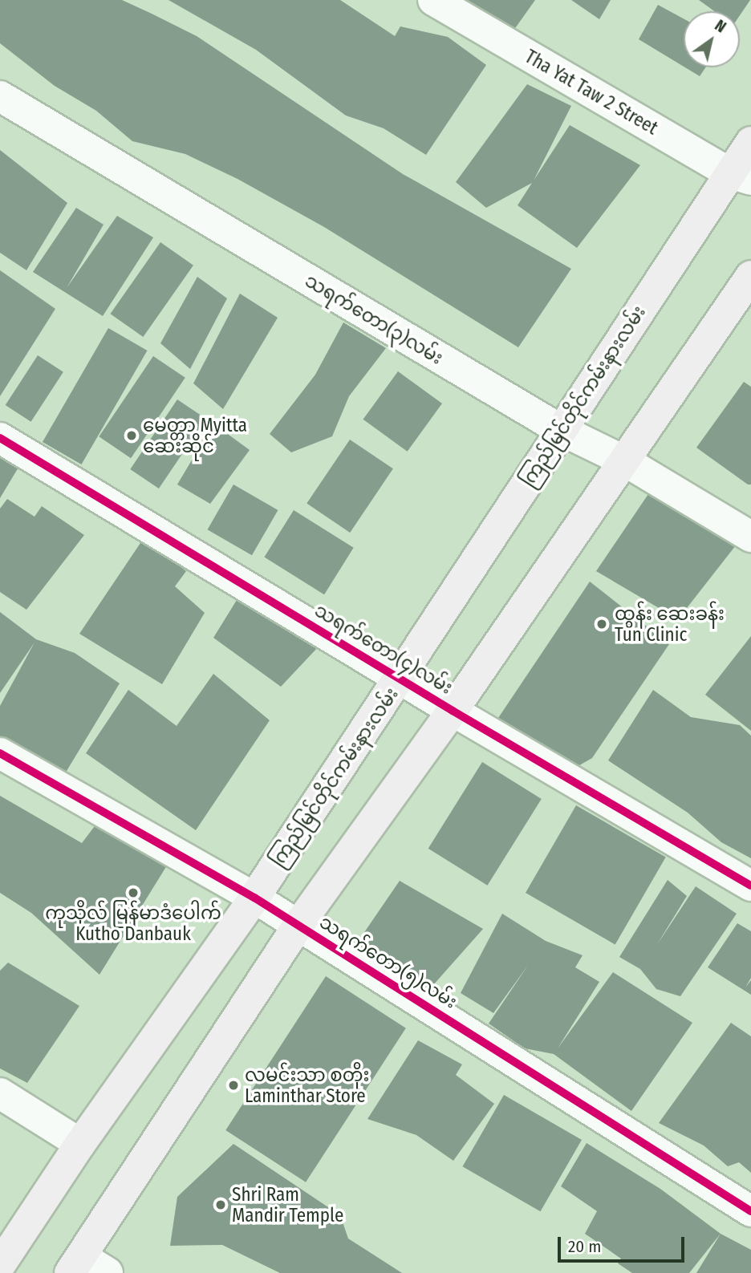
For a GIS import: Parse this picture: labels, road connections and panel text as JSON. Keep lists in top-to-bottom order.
{
  "streets": {
    "main road": ["ကြည်မြင်တိုင်ကမ်းနားလမ်း"],
    "street": [
      "Tha Yat Taw 2 Street",
      "သရက်တော(၃)လမ်း",
      "သရက်တော(၄)လမ်း",
      "သရက်တော(၅)လမ်း"
    ]
  },
  "crossings": [
    ["Tha Yat Taw 2 Street", "ကြည်မြင်တိုင်ကမ်းနားလမ်း"],
    ["သရက်တော(၃)လမ်း", "ကြည်မြင်တိုင်ကမ်းနားလမ်း"],
    ["ကြည်မြင်တိုင်ကမ်းနားလမ်း", "သရက်တော(၄)လမ်း"],
    ["ကြည်မြင်တိုင်ကမ်းနားလမ်း", "သရက်တော(၅)လမ်း"]
  ],
  "places": [
    "မေတ္တာ Myitta ဆေးဆိုင်",
    "ထွန်း ဆေးခန်း Tun Clinic",
    "ကုသိုလ် မြန်မာဒံပေါက် Kutho Danbauk",
    "လမင်းသာ စတိုး Laminthar Store",
    "Shri Ram Mandir Temple"
  ],
  "scale_bar": "20 m",
  "north": "top right"
}
